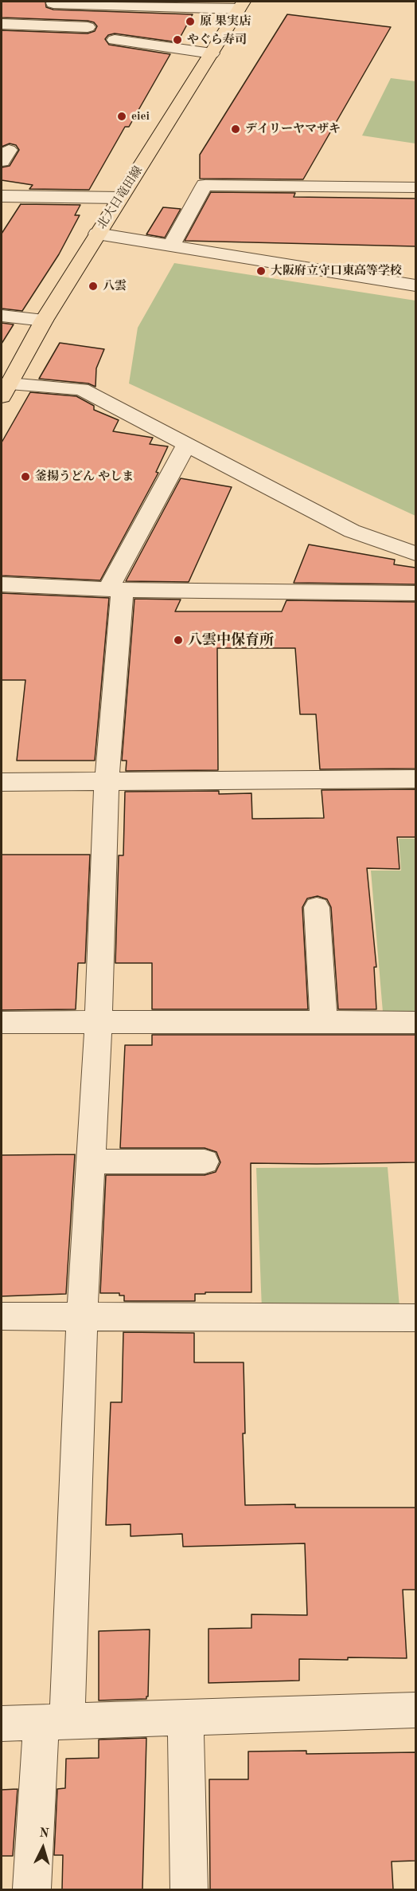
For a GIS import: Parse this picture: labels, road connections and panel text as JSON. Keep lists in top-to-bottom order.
{
  "streets": {
    "main road": ["北大日竜田線"]
  },
  "places": [
    "原 果実店",
    "やぐら寿司",
    "eiei",
    "デイリーヤマザキ",
    "大阪府立守口東高等学校",
    "八雲",
    "釜揚うどん やしま",
    "八雲中保育所"
  ],
  "north": "top"
}
